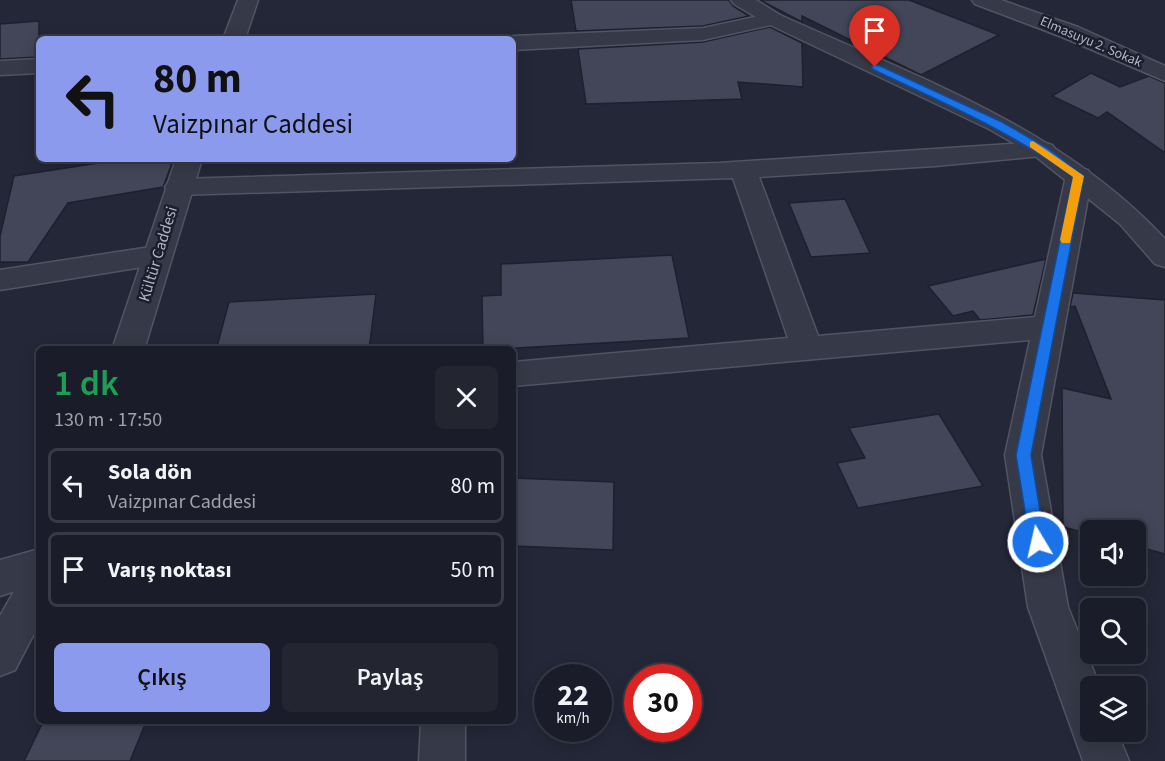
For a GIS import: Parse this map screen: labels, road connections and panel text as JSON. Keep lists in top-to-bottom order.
{
  "streets": {
    "street": ["Elmasuyu 2. Sokak", "Kültür Caddesi"]
  },
  "page": {
    "turn": ["80 m", "Vaizpınar Caddesi"],
    "heading": ["1 dk", "130 m · 17:50"],
    "list": [
      {
        "name": "Sola dön",
        "note": "Vaizpınar Caddesi",
        "value": "80 m"
      },
      {
        "name": "Varış noktası",
        "value": "50 m"
      }
    ],
    "buttons": ["Çıkış", "Paylaş"],
    "speed": "22 km/h",
    "limit": "30"
  }
}
